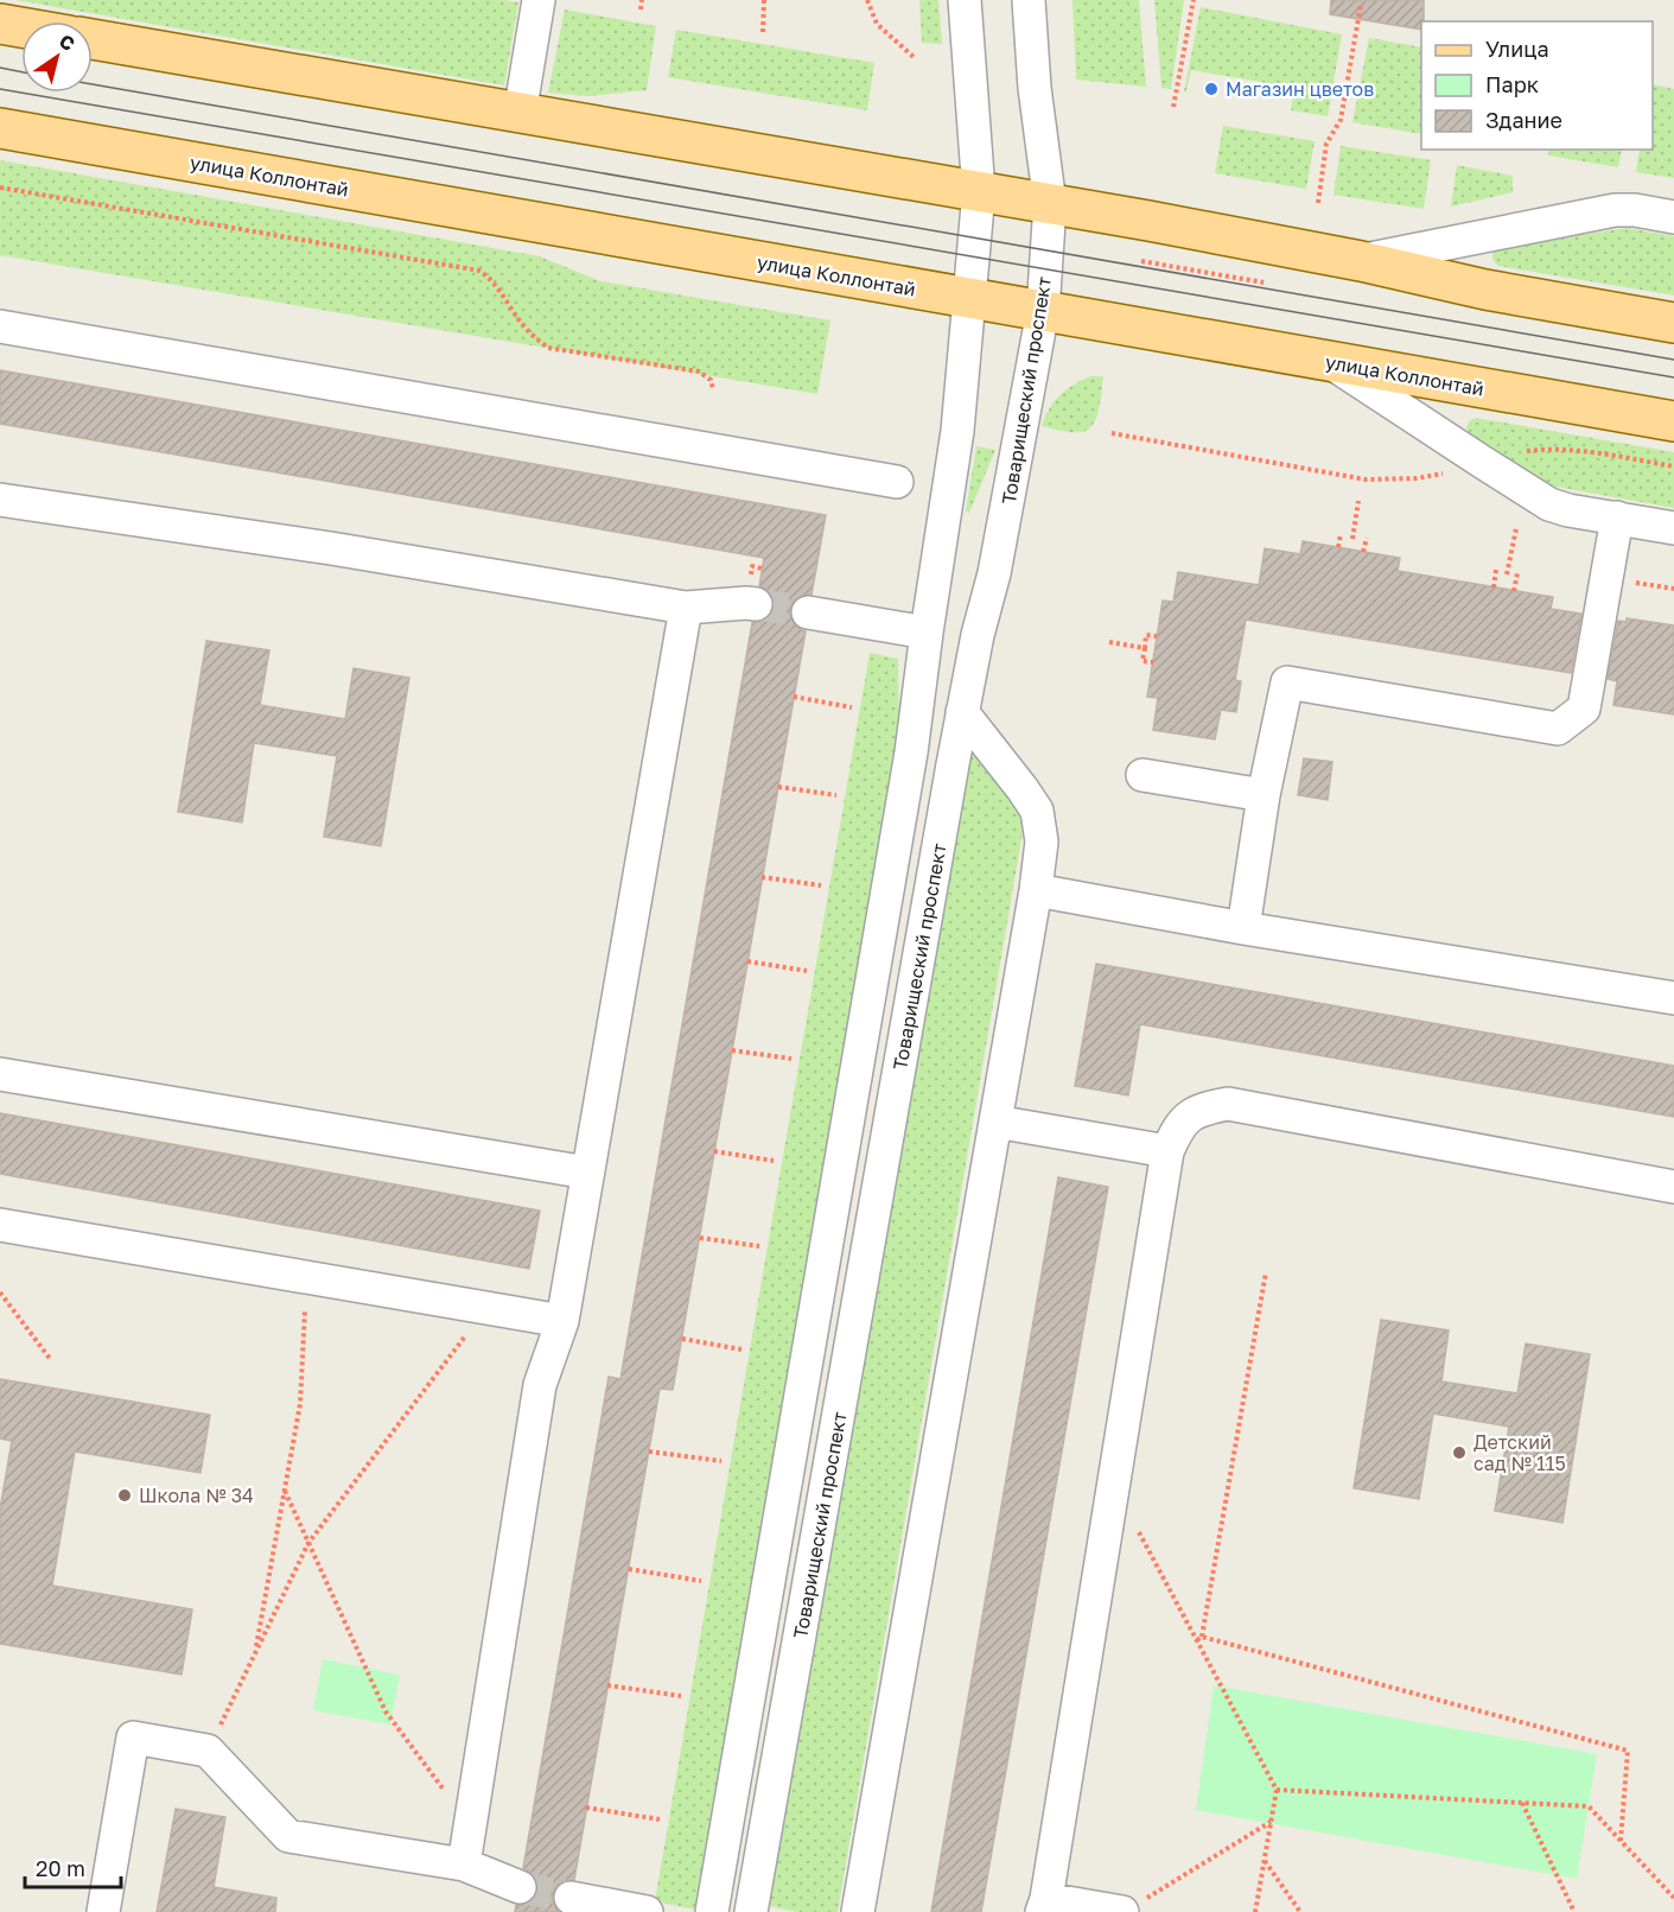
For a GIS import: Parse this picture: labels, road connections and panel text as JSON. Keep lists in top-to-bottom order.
{
  "streets": {
    "main road": ["улица Коллонтай"],
    "street": ["Товарищеский проспект"]
  },
  "crossings": [
    ["улица Коллонтай", "Товарищеский проспект"]
  ],
  "places": ["Магазин цветов", "Детский сад № 115", "Школа № 34"],
  "legend": ["Улица", "Парк", "Здание"],
  "scale_bar": "20 m",
  "north": "top right"
}
